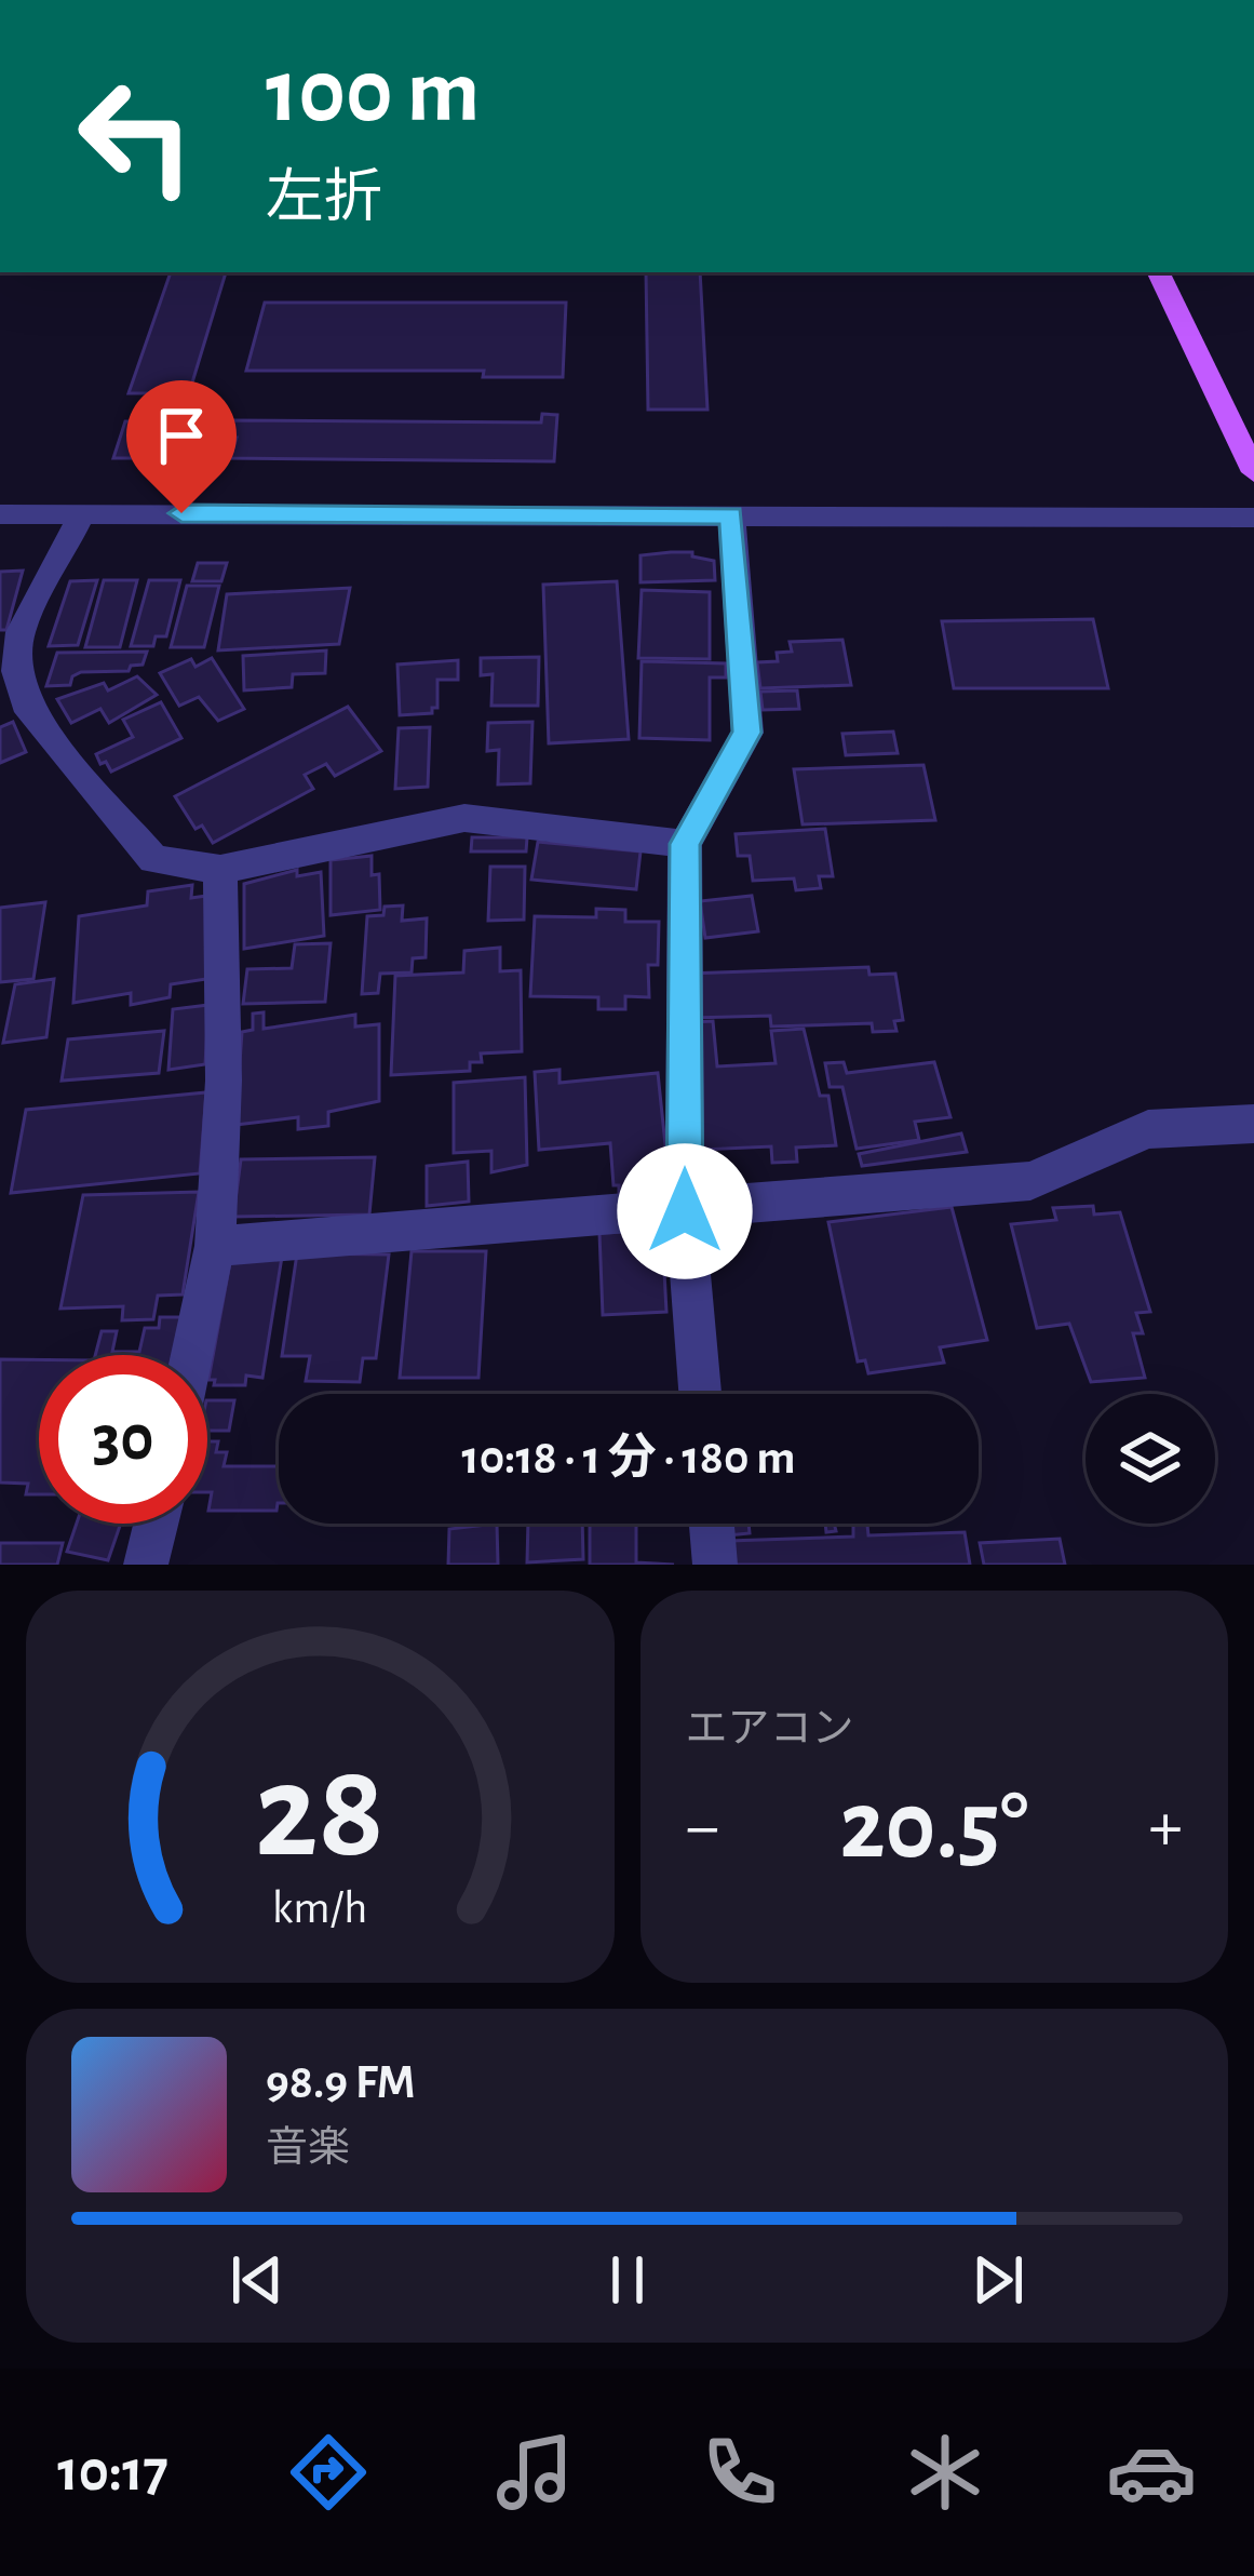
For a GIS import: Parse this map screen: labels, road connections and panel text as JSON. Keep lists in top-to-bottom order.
{
  "page": {
    "turn": ["100 m", "左折"],
    "limit": "30",
    "trip": "10:18 · 1 分 · 180 m",
    "tile": "エアコン",
    "heat": ["−", "20.5°", "+"],
    "song": ["98.9 FM", "音楽"],
    "tabs": "10:17",
    "gauge": ["28", "km/h"]
  }
}
